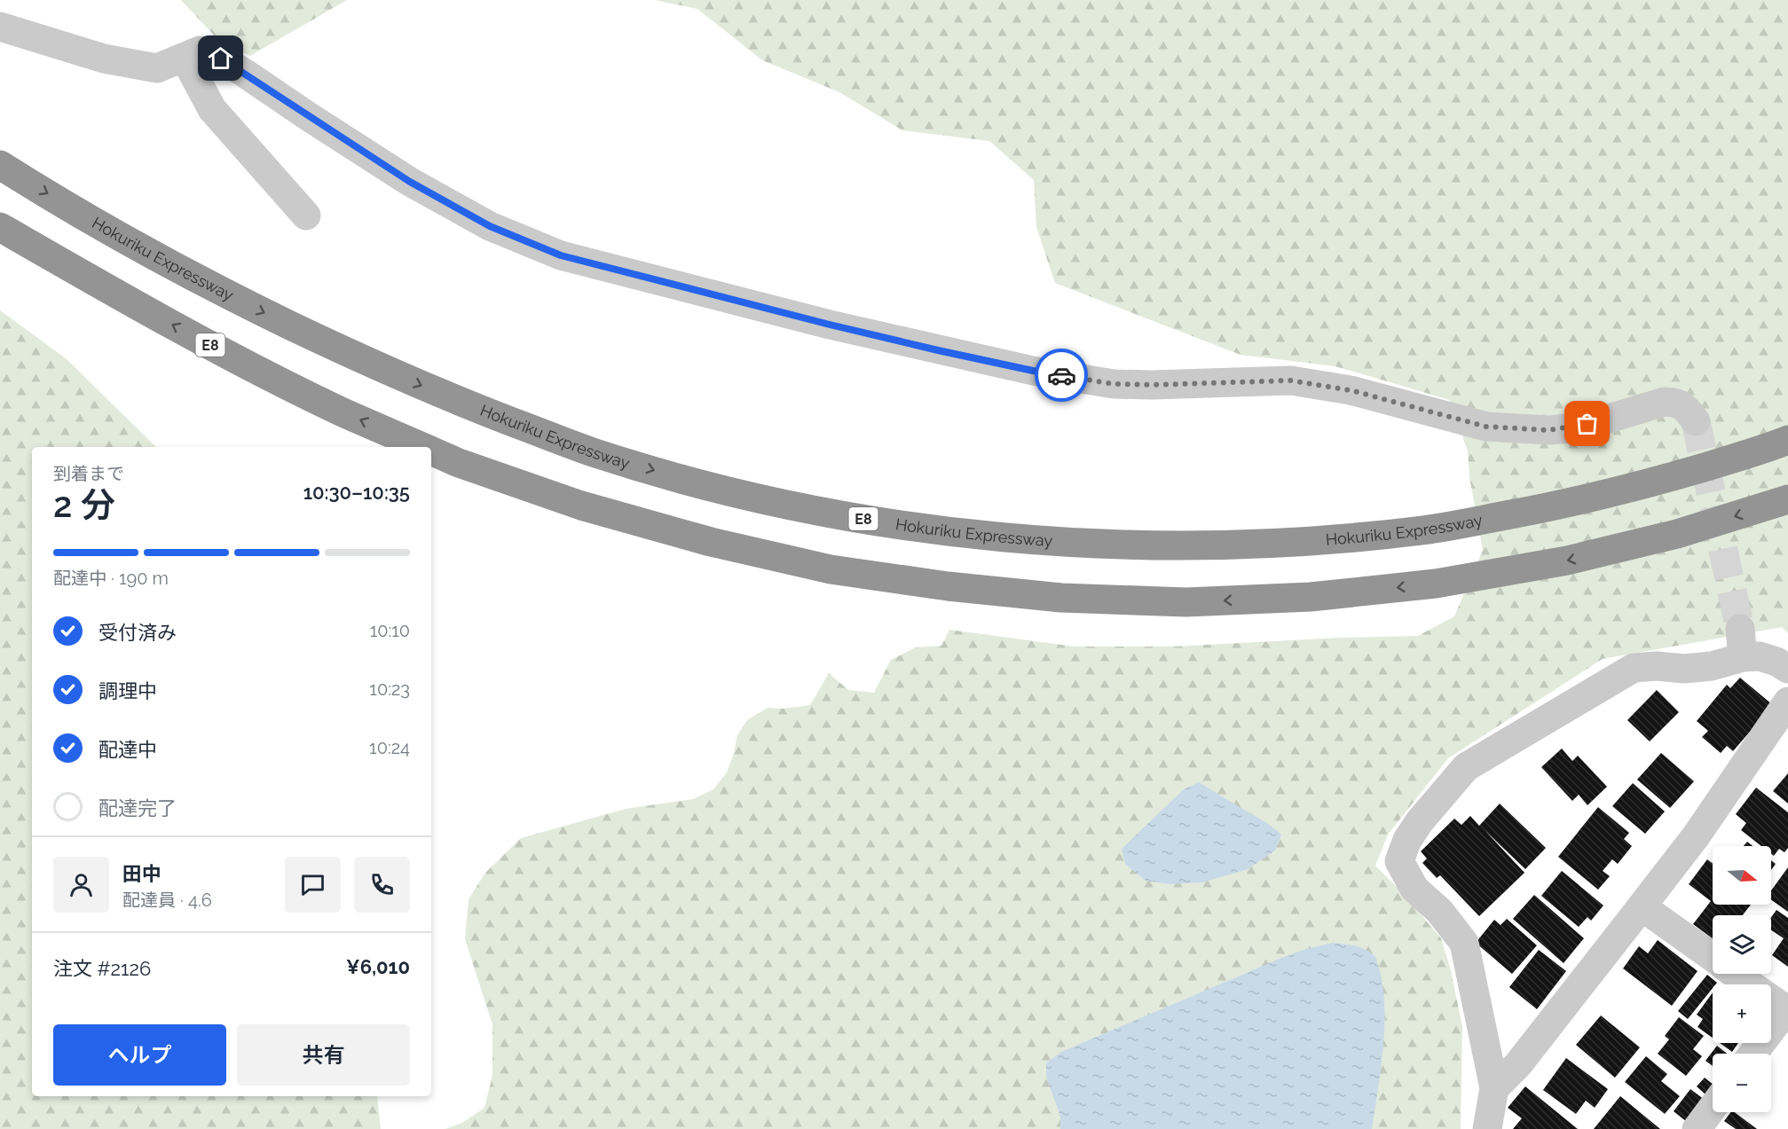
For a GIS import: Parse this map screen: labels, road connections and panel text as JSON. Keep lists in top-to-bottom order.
{
  "streets": {
    "highway": ["Hokuriku Expressway", "E8"]
  },
  "north": "right",
  "page": {
    "heading": ["2 分", "到着まで", "10:30–10:35"],
    "panel": [
      "田中",
      "配達員 · 4.6",
      "注文 #2126",
      "¥6,010"
    ],
    "bar": "配達中 · 190 m",
    "list": [
      ["受付済み", "10:10"],
      ["調理中", "10:23"],
      ["配達中", "10:24"],
      "配達完了"
    ],
    "map_buttons": ["+", "−"],
    "buttons": ["ヘルプ", "共有"]
  }
}
